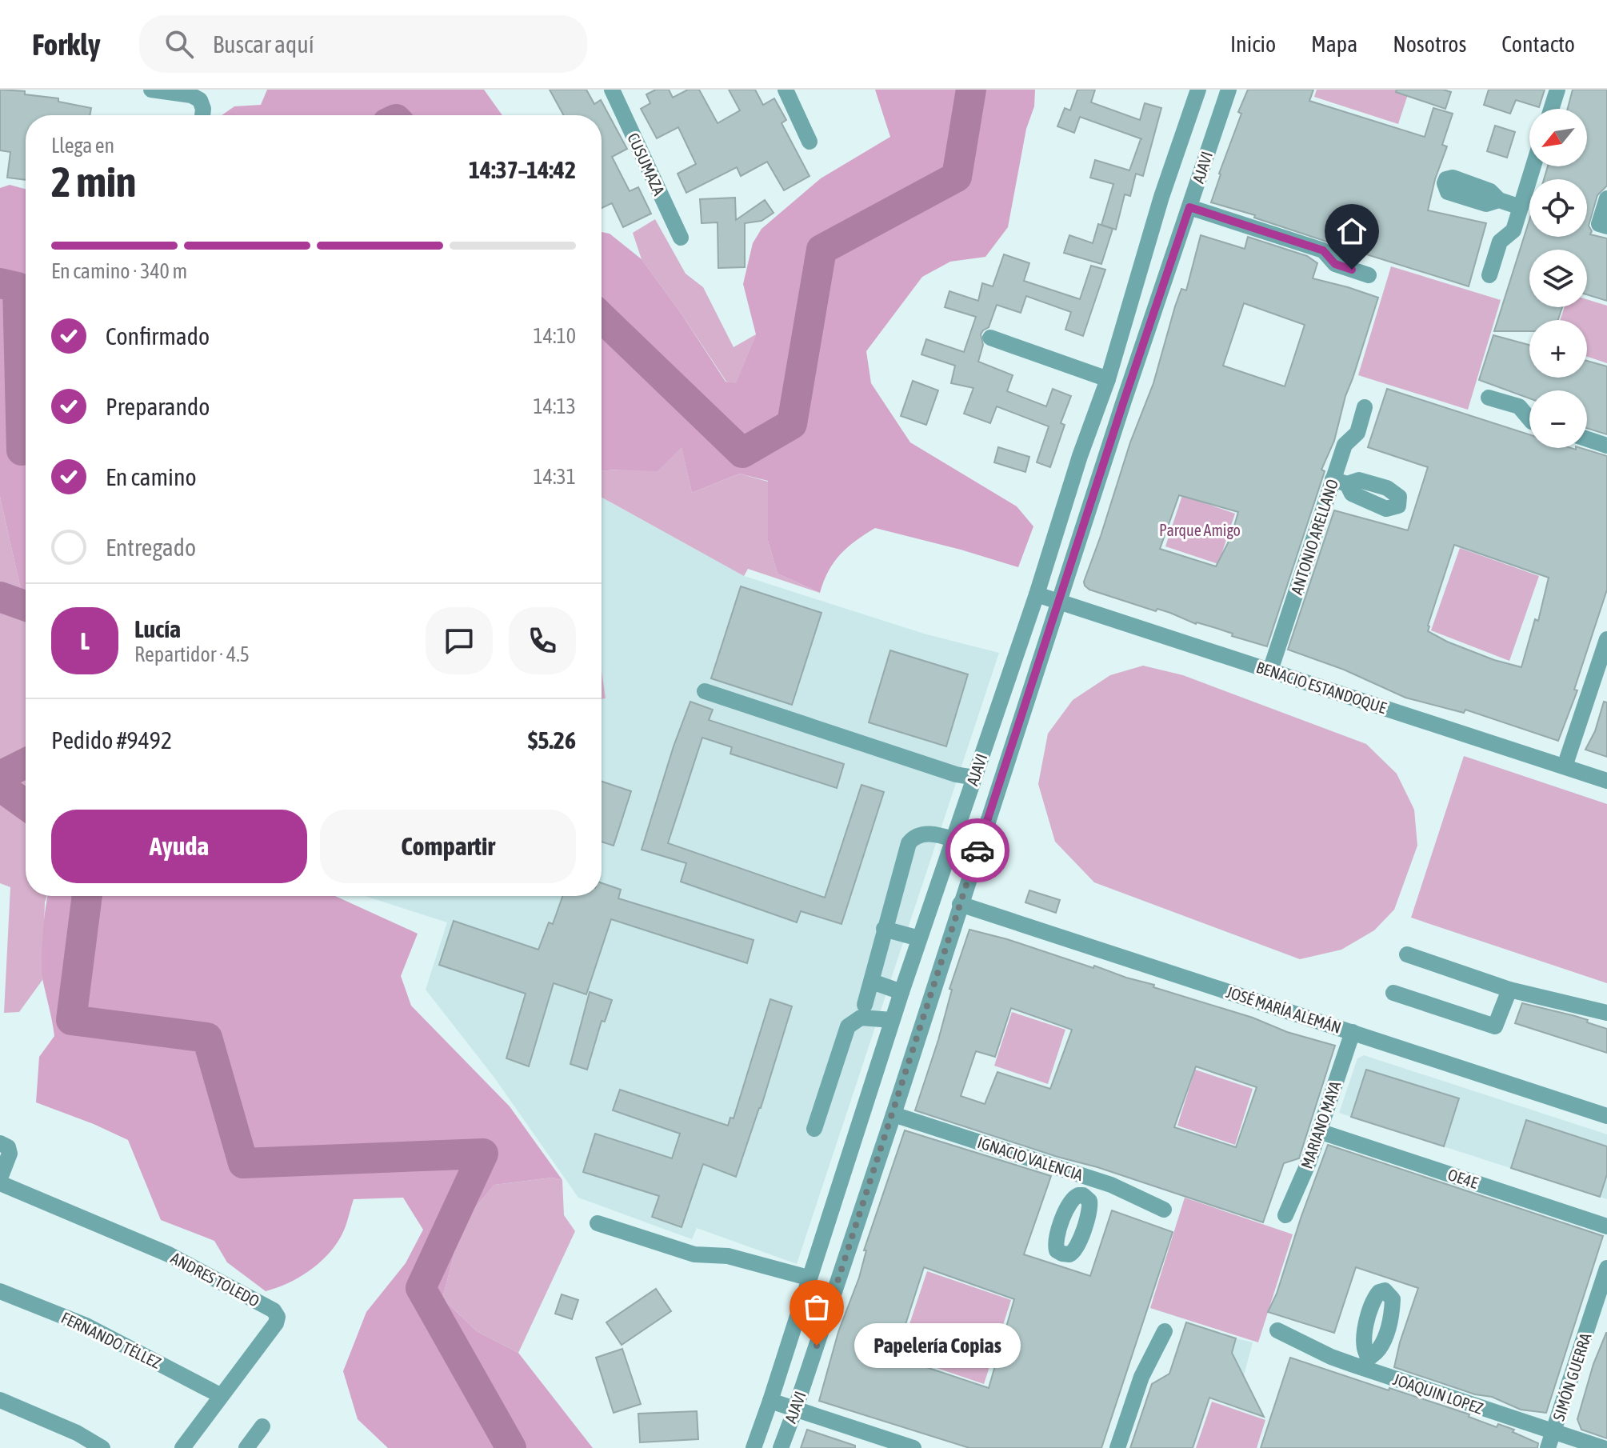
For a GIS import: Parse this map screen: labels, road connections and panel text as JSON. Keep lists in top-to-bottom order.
{
  "streets": {
    "street": [
      "CUSUMAZA",
      "AJAVI",
      "ANTONIO ARELLANO",
      "BENACIO ESTANDOQUE",
      "JOSÉ MARÍA ALEMÁN",
      "MARIANO MAYA",
      "IGNACIO VALENCIA",
      "OE4E",
      "ANDRES TOLEDO",
      "FERNANDO TÉLLEZ",
      "SIMÓN GUERRA",
      "JOAQUIN LOPEZ"
    ]
  },
  "crossings": [
    ["AJAVI", "BENACIO ESTANDOQUE"],
    ["AJAVI", "JOSÉ MARÍA ALEMÁN"],
    ["AJAVI", "IGNACIO VALENCIA"],
    ["ANTONIO ARELLANO", "BENACIO ESTANDOQUE"],
    ["JOSÉ MARÍA ALEMÁN", "MARIANO MAYA"],
    ["MARIANO MAYA", "OE4E"],
    ["ANDRES TOLEDO", "FERNANDO TÉLLEZ"],
    ["SIMÓN GUERRA", "JOAQUIN LOPEZ"]
  ],
  "parks": ["Parque Amigo"],
  "places": ["Papelería Copias"],
  "north": "bottom left",
  "page": {
    "header": "Forkly",
    "search": "Buscar aquí",
    "nav": [
      "Inicio",
      "Mapa",
      "Nosotros",
      "Contacto"
    ],
    "map_buttons": ["+", "−"],
    "heading": ["2 min", "Llega en", "14:37–14:42"],
    "panel": [
      "Lucía",
      "Repartidor · 4.5",
      "Pedido #9492",
      "$5.26"
    ],
    "bar": "En camino · 340 m",
    "list": [
      ["Confirmado", "14:10"],
      ["Preparando", "14:13"],
      ["En camino", "14:31"],
      "Entregado"
    ],
    "round": "L",
    "buttons": ["Ayuda", "Compartir"],
    "bubble": "Papelería Copias"
  }
}
